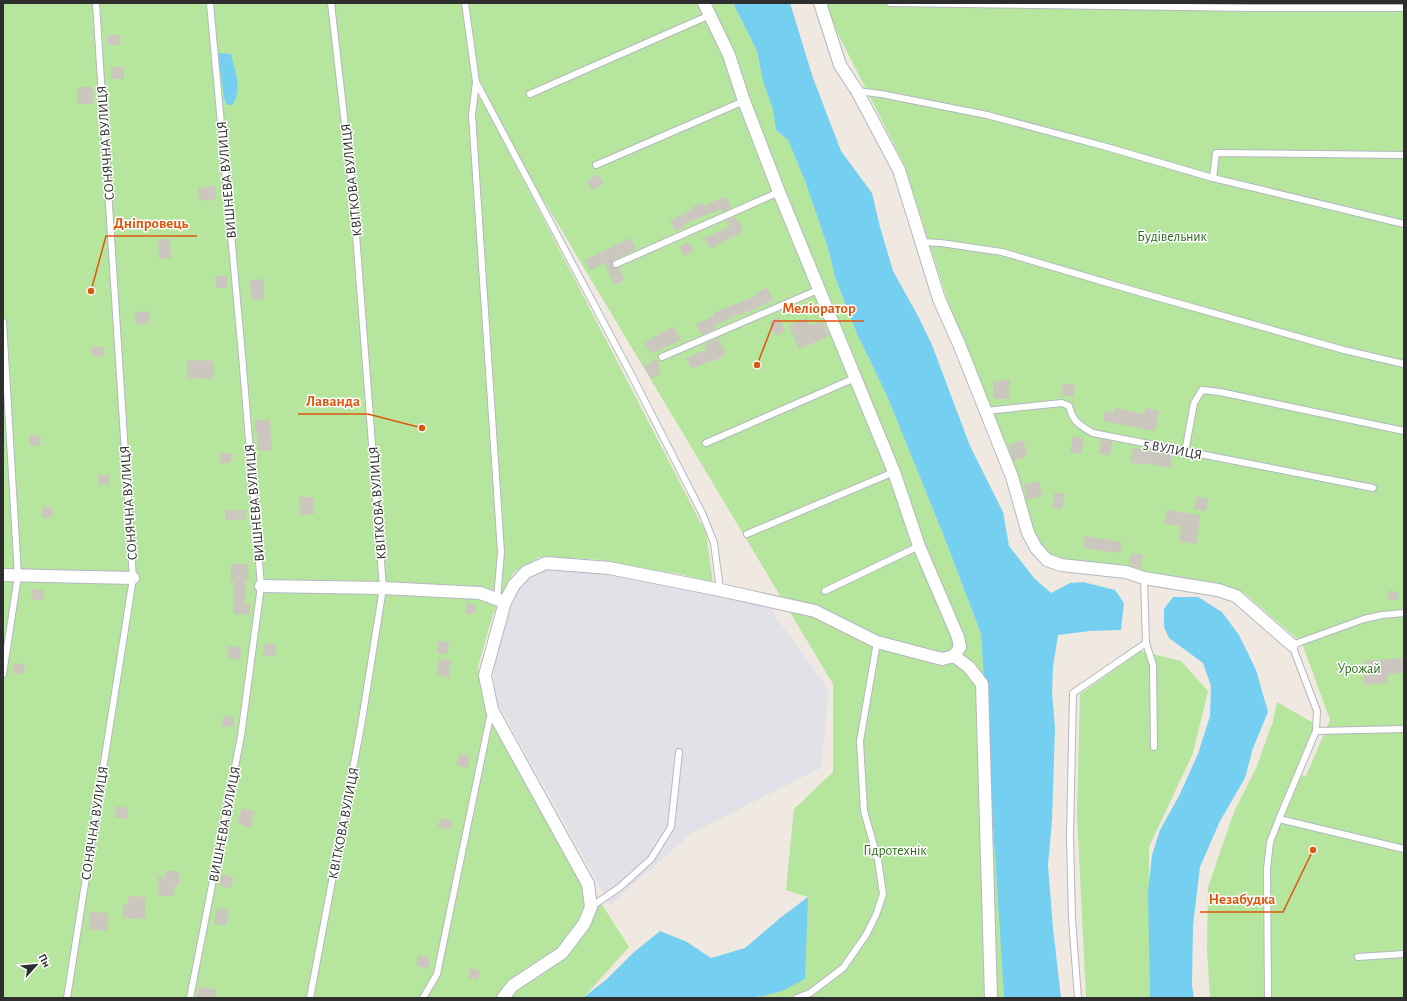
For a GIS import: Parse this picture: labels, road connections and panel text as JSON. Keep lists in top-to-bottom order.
{
  "streets": {
    "lane": [
      "СОНЯЧНА ВУЛИЦЯ",
      "ВИШНЕВА ВУЛИЦЯ",
      "КВІТКОВА ВУЛИЦЯ",
      "5 ВУЛИЦЯ"
    ]
  },
  "parks": ["Будівельник", "Урожай", "Гідротехнік"],
  "places": [
    "Дніпровець",
    "Меліоратор",
    "Лаванда",
    "Незабудка"
  ],
  "north": "top right"
}
